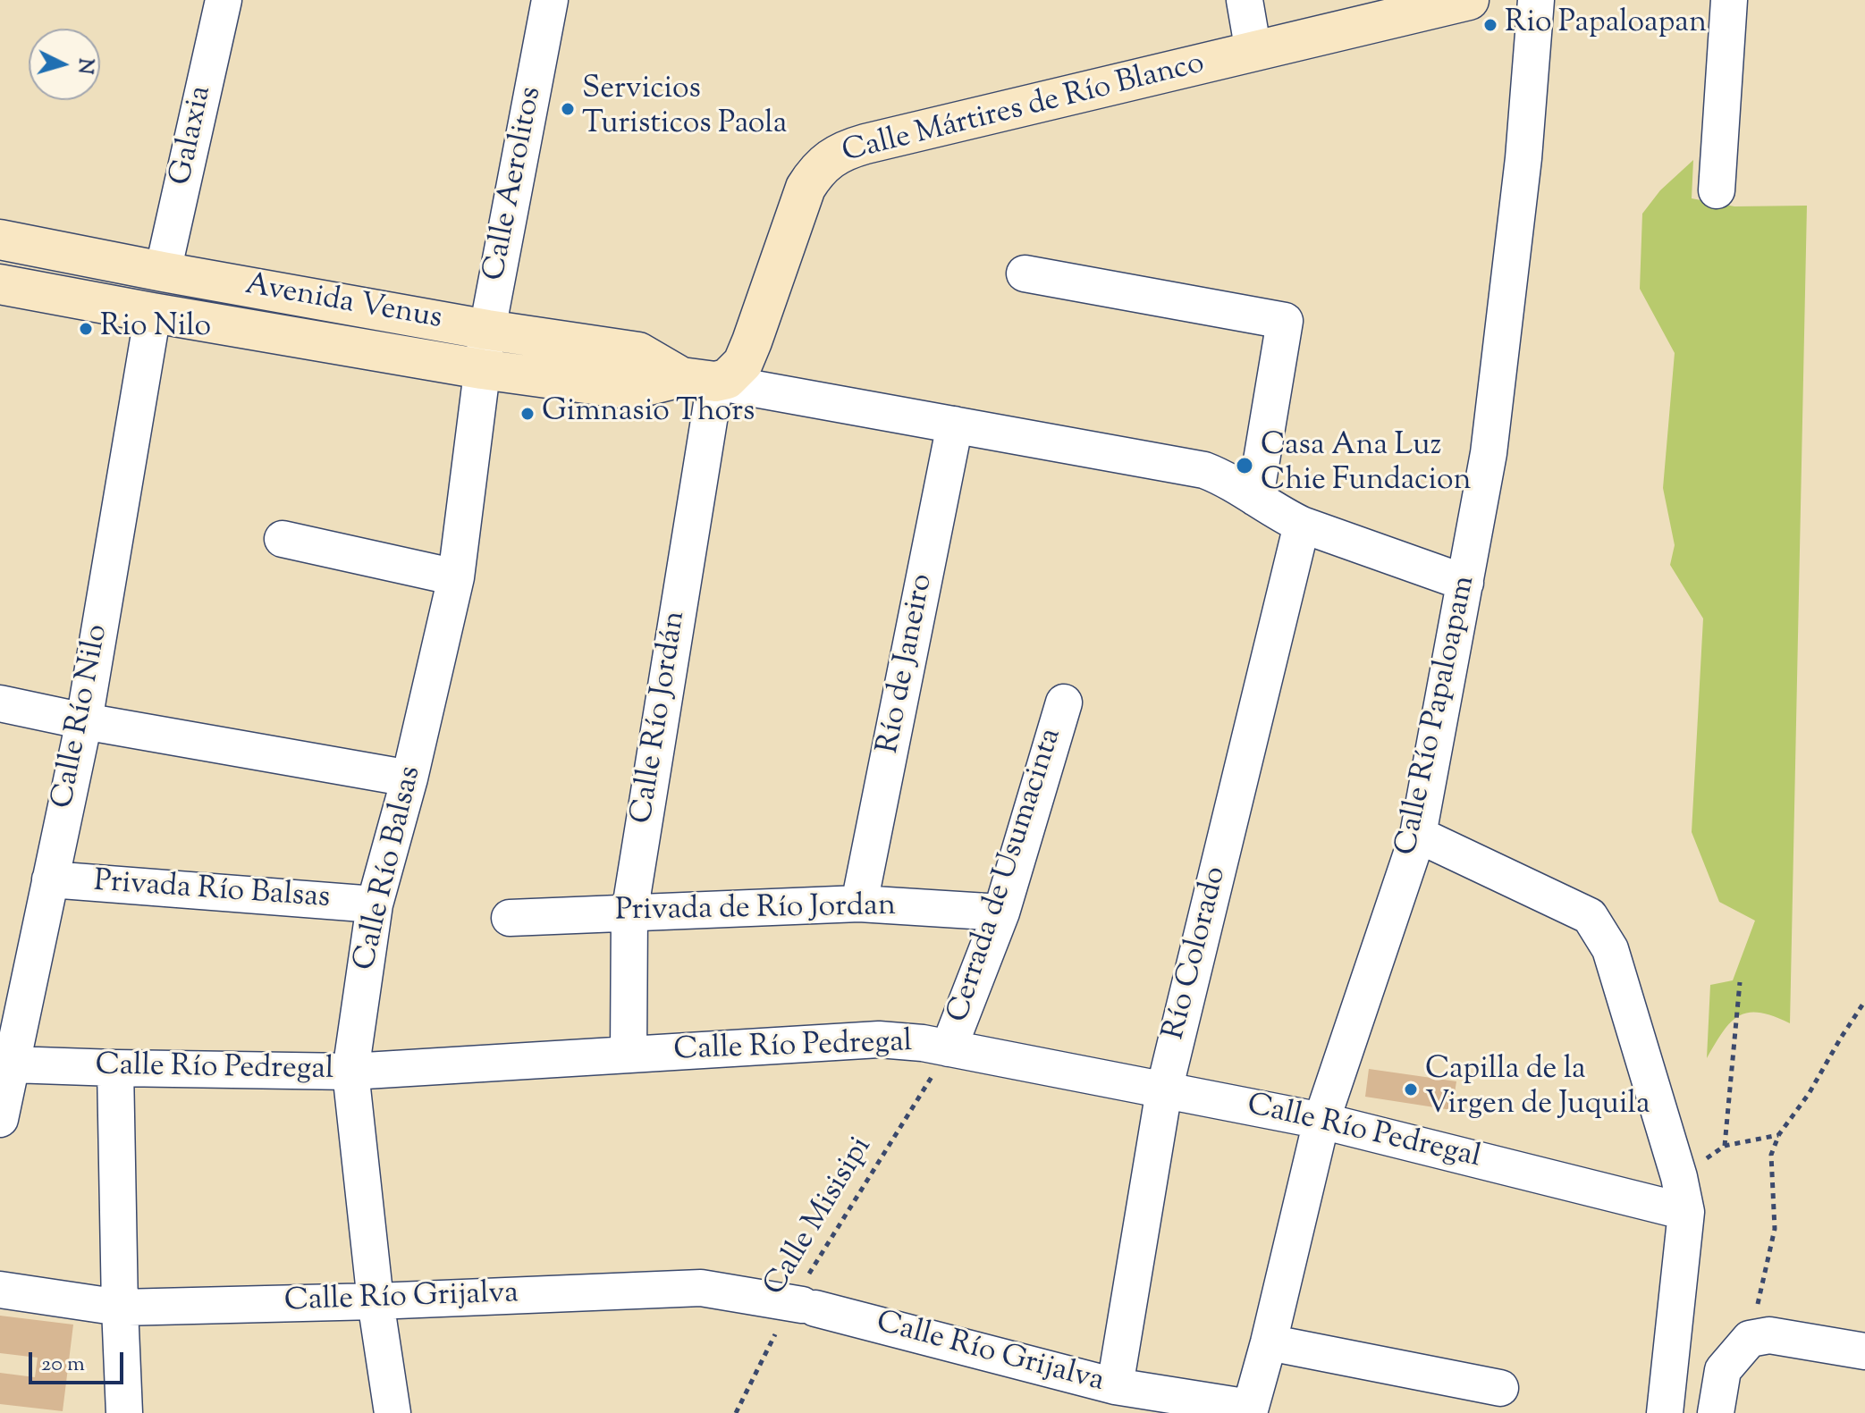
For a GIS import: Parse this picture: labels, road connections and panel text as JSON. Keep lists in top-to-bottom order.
{
  "streets": {
    "main road": ["Calle Mártires de Río Blanco", "Avenida Venus"],
    "street": [
      "Galaxia",
      "Calle Aerolitos",
      "Río de Janeiro",
      "Calle Río Papaloapam",
      "Calle Río Nilo",
      "Calle Río Jordán",
      "Calle Río Balsas",
      "Cerrada de Usumacinta",
      "Privada Río Balsas",
      "Privada de Río Jordan",
      "Río Colorado",
      "Calle Río Pedregal",
      "Calle Río Grijalva"
    ],
    "path": ["Calle Misisipi"]
  },
  "crossings": [
    ["Calle Mártires de Río Blanco", "Avenida Venus"],
    ["Calle Mártires de Río Blanco", "Calle Río Jordán"],
    ["Galaxia", "Avenida Venus"],
    ["Calle Aerolitos", "Avenida Venus"],
    ["Calle Aerolitos", "Calle Río Balsas"],
    ["Avenida Venus", "Calle Río Nilo"],
    ["Avenida Venus", "Calle Río Jordán"],
    ["Avenida Venus", "Calle Río Balsas"],
    ["Río de Janeiro", "Privada de Río Jordan"],
    ["Calle Río Papaloapam", "Calle Río Pedregal"],
    ["Calle Río Papaloapam", "Calle Río Grijalva"],
    ["Calle Río Nilo", "Privada Río Balsas"],
    ["Calle Río Nilo", "Calle Río Pedregal"],
    ["Calle Río Jordán", "Privada de Río Jordan"],
    ["Calle Río Jordán", "Calle Río Pedregal"],
    ["Calle Río Balsas", "Privada Río Balsas"],
    ["Calle Río Balsas", "Calle Río Pedregal"],
    ["Calle Río Balsas", "Calle Río Grijalva"],
    ["Cerrada de Usumacinta", "Privada de Río Jordan"],
    ["Cerrada de Usumacinta", "Calle Río Pedregal"],
    ["Cerrada de Usumacinta", "Calle Misisipi"],
    ["Río Colorado", "Calle Río Pedregal"],
    ["Río Colorado", "Calle Río Grijalva"],
    ["Calle Río Pedregal", "Calle Misisipi"],
    ["Calle Misisipi", "Calle Río Grijalva"]
  ],
  "places": [
    "Rio Papaloapan",
    "Servicios Turisticos Paola",
    "Rio Nilo",
    "Gimnasio Thors",
    "Casa Ana Luz Chie Fundacion",
    "Capilla de la Virgen de Juquila"
  ],
  "scale_bar": "20 m",
  "north": "right"
}
